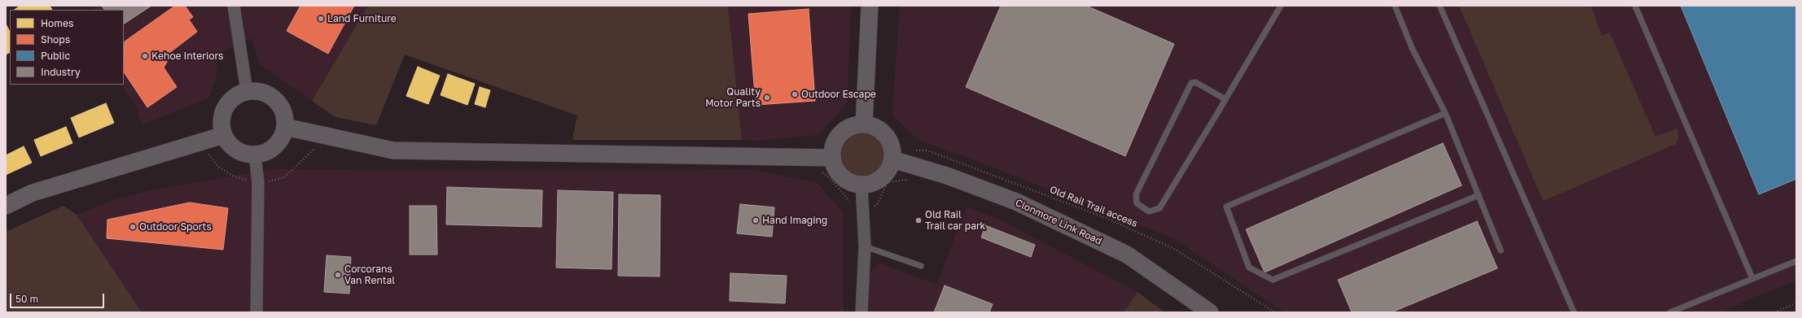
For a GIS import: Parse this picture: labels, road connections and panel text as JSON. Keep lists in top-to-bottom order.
{
  "streets": {
    "street": ["Clonmore Link Road"],
    "path": ["Old Rail Trail access"]
  },
  "crossings": [
    ["Old Rail Trail access", "Clonmore Link Road"]
  ],
  "places": [
    "Land Furniture",
    "Kehoe Interiors",
    "Outdoor Escape",
    "Quality Motor Parts",
    "Hand Imaging",
    "Old Rail Trail car park",
    "Outdoor Sports",
    "Corcorans Van Rental"
  ],
  "legend": [
    "Homes",
    "Shops",
    "Public",
    "Industry"
  ],
  "scale_bar": "50 m"
}
